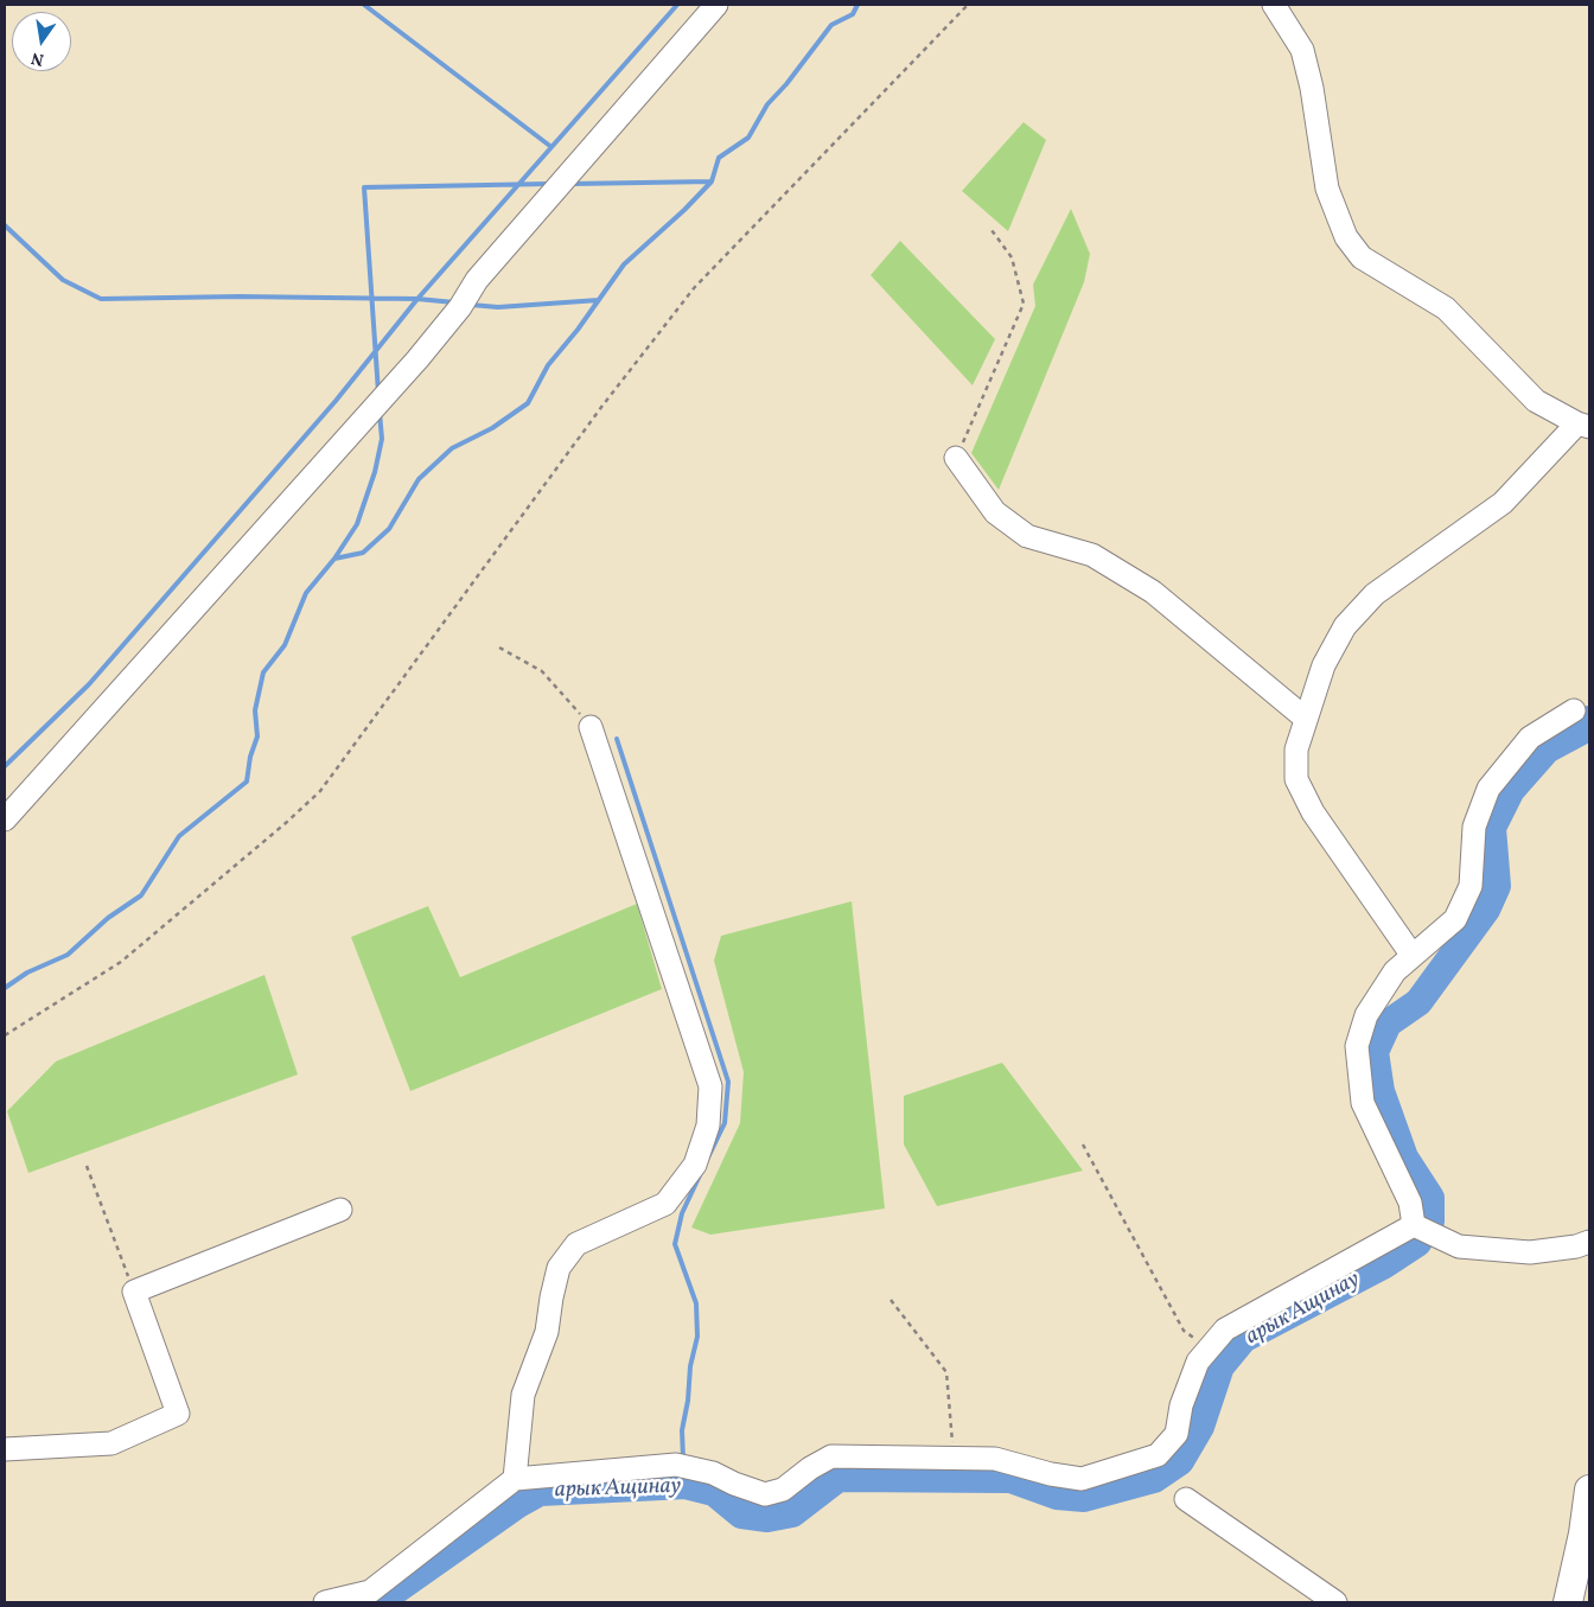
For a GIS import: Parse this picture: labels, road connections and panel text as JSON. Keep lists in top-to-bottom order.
{
  "water": ["арык Ащинау"],
  "north": "bottom"
}
